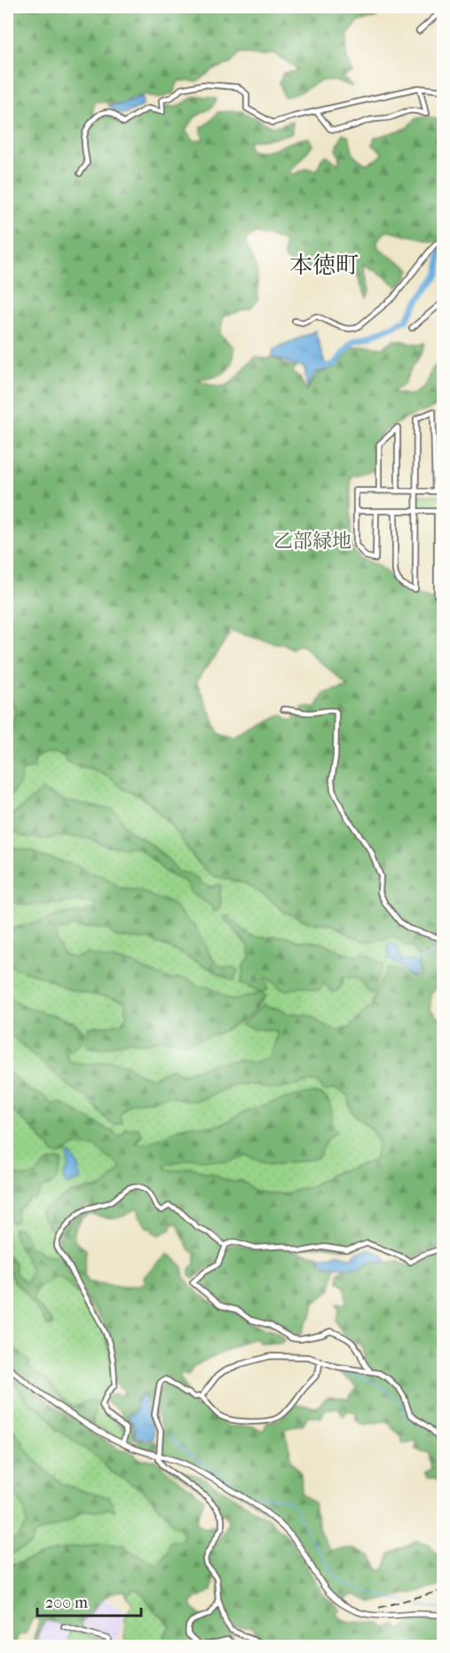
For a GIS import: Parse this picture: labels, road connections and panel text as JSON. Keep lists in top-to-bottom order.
{
  "districts": ["本徳町"],
  "parks": ["乙部緑地"],
  "scale_bar": "200 m"
}
